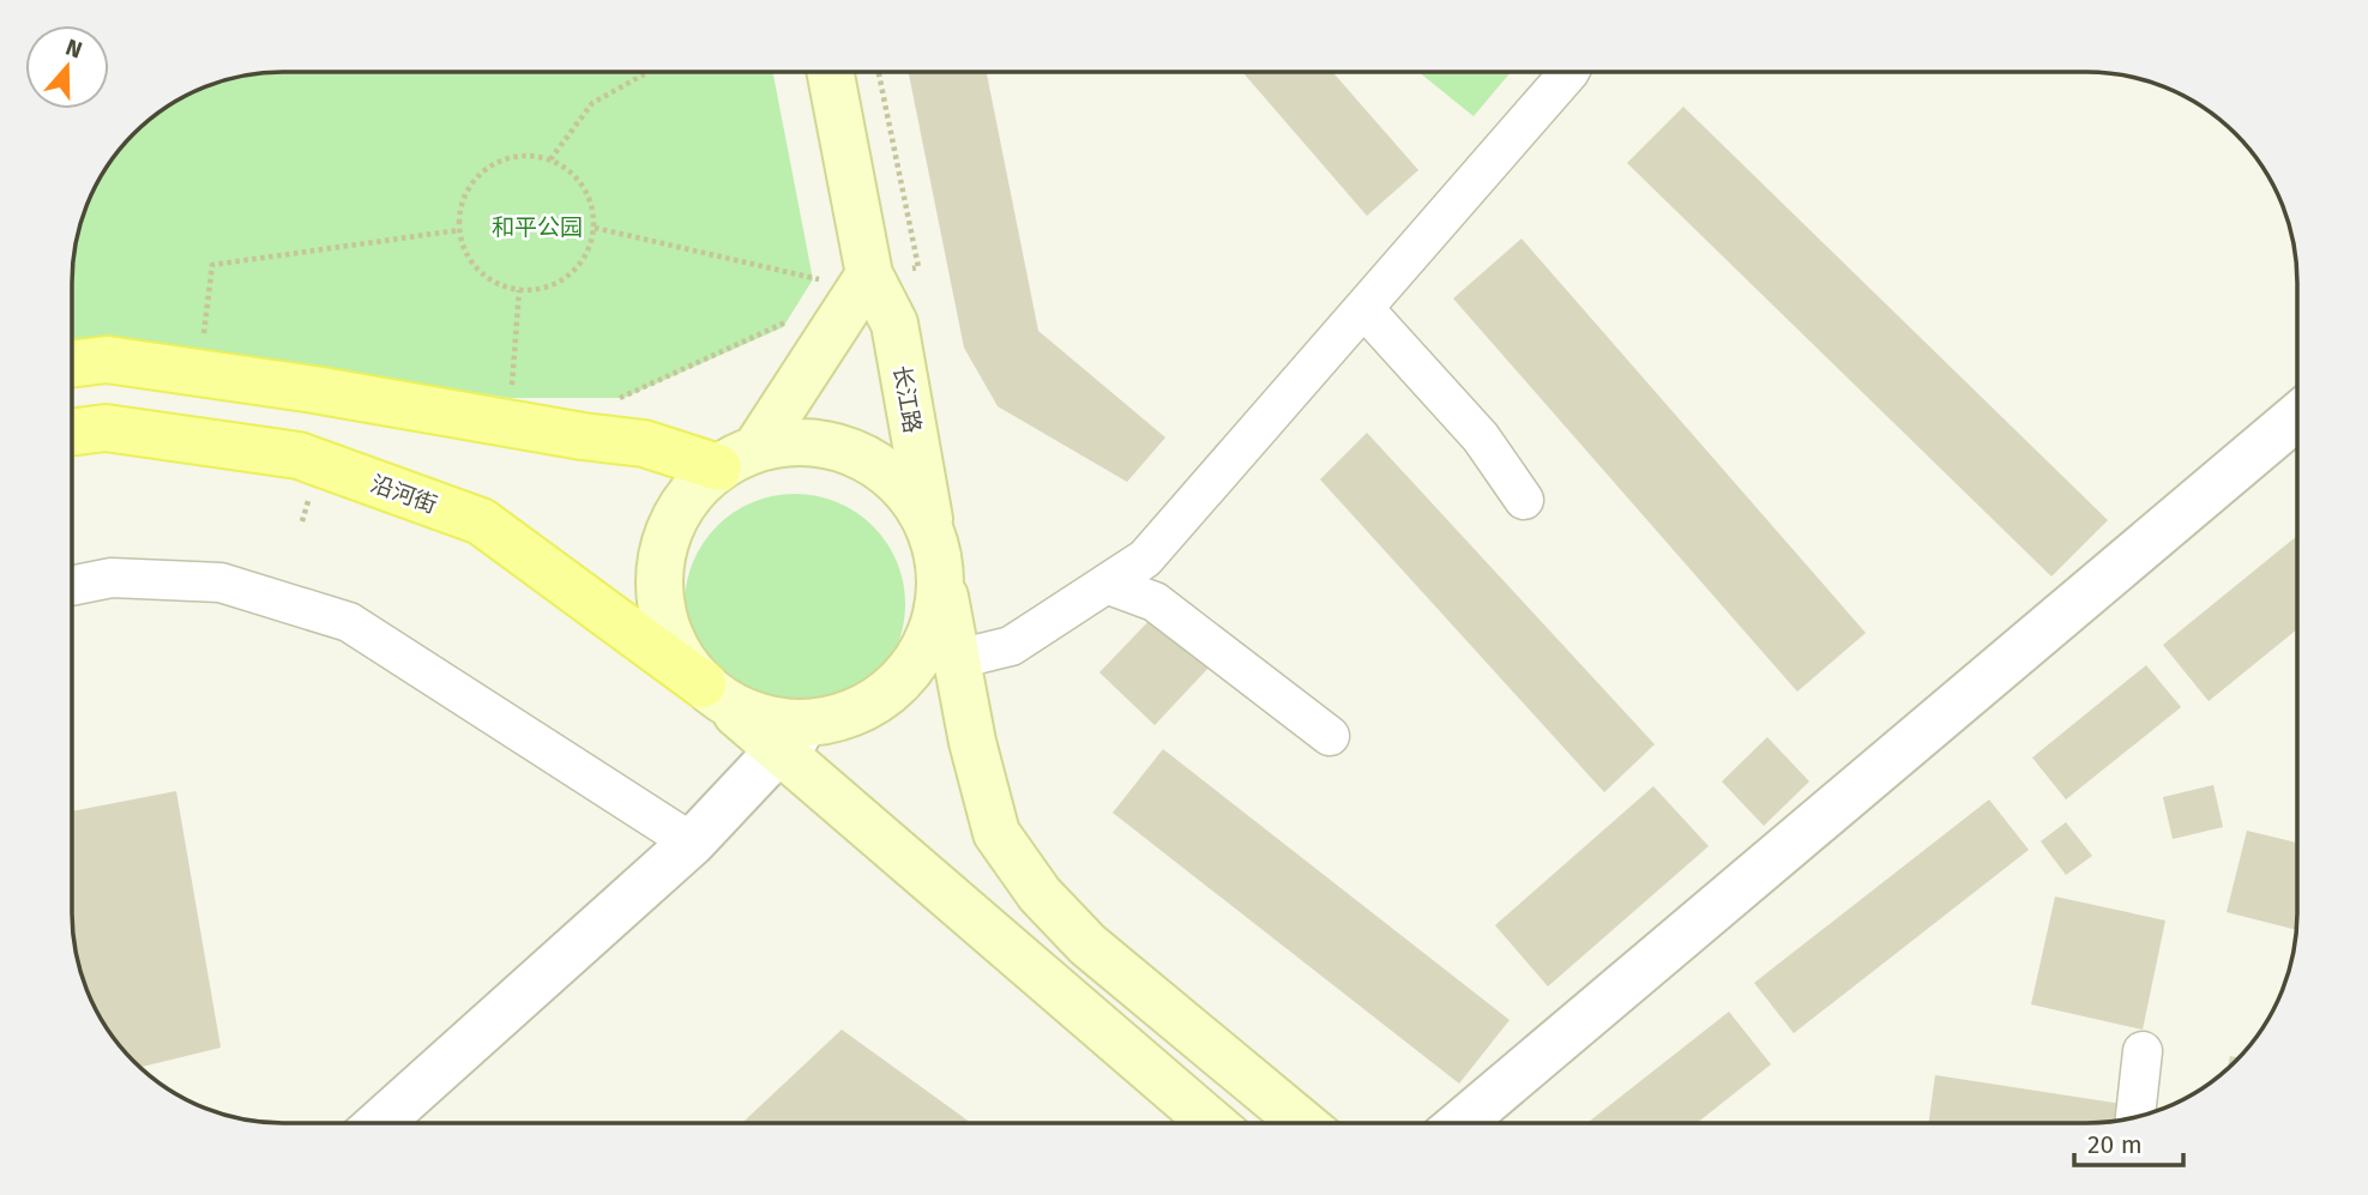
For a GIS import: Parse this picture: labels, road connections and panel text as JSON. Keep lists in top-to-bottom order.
{
  "streets": {
    "main road": ["长江路", "沿河街"]
  },
  "crossings": [
    ["长江路", "沿河街"]
  ],
  "parks": ["和平公园"],
  "scale_bar": "20 m",
  "north": "top"
}
